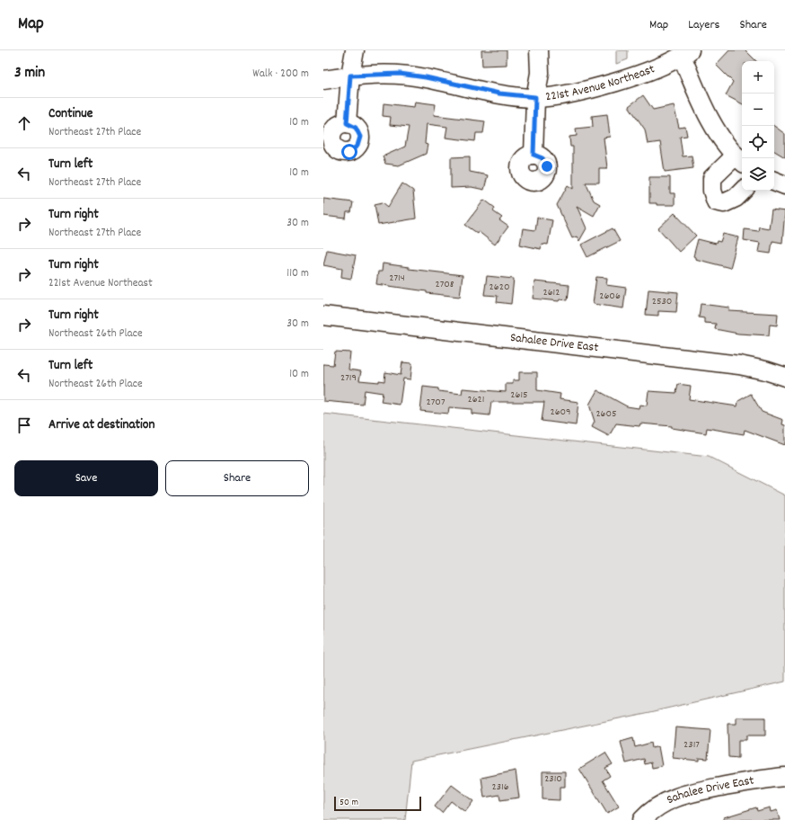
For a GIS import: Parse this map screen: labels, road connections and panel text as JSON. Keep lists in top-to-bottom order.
{
  "streets": {
    "street": ["221st Avenue Northeast", "Sahalee Drive East"]
  },
  "house_numbers": [
    "2714",
    "2708",
    "2620",
    "2612",
    "2606",
    "2530",
    "2719",
    "2615",
    "2621",
    "2707",
    "2609",
    "2605",
    "2317",
    "2310",
    "2316"
  ],
  "scale_bar": "50 m",
  "page": {
    "header": "Map",
    "nav": ["Map", "Layers", "Share"],
    "heading": ["3 min", "Walk · 200 m"],
    "map_buttons": ["+", "−"],
    "list": [
      ["Continue", "Northeast 27th Place", "10 m"],
      ["Turn left", "Northeast 27th Place", "10 m"],
      ["Turn right", "Northeast 27th Place", "30 m"],
      ["Turn right", "221st Avenue Northeast", "110 m"],
      ["Turn right", "Northeast 26th Place", "30 m"],
      ["Turn left", "Northeast 26th Place", "10 m"],
      "Arrive at destination"
    ],
    "buttons": ["Save", "Share"],
    "scale": "50 m"
  }
}
